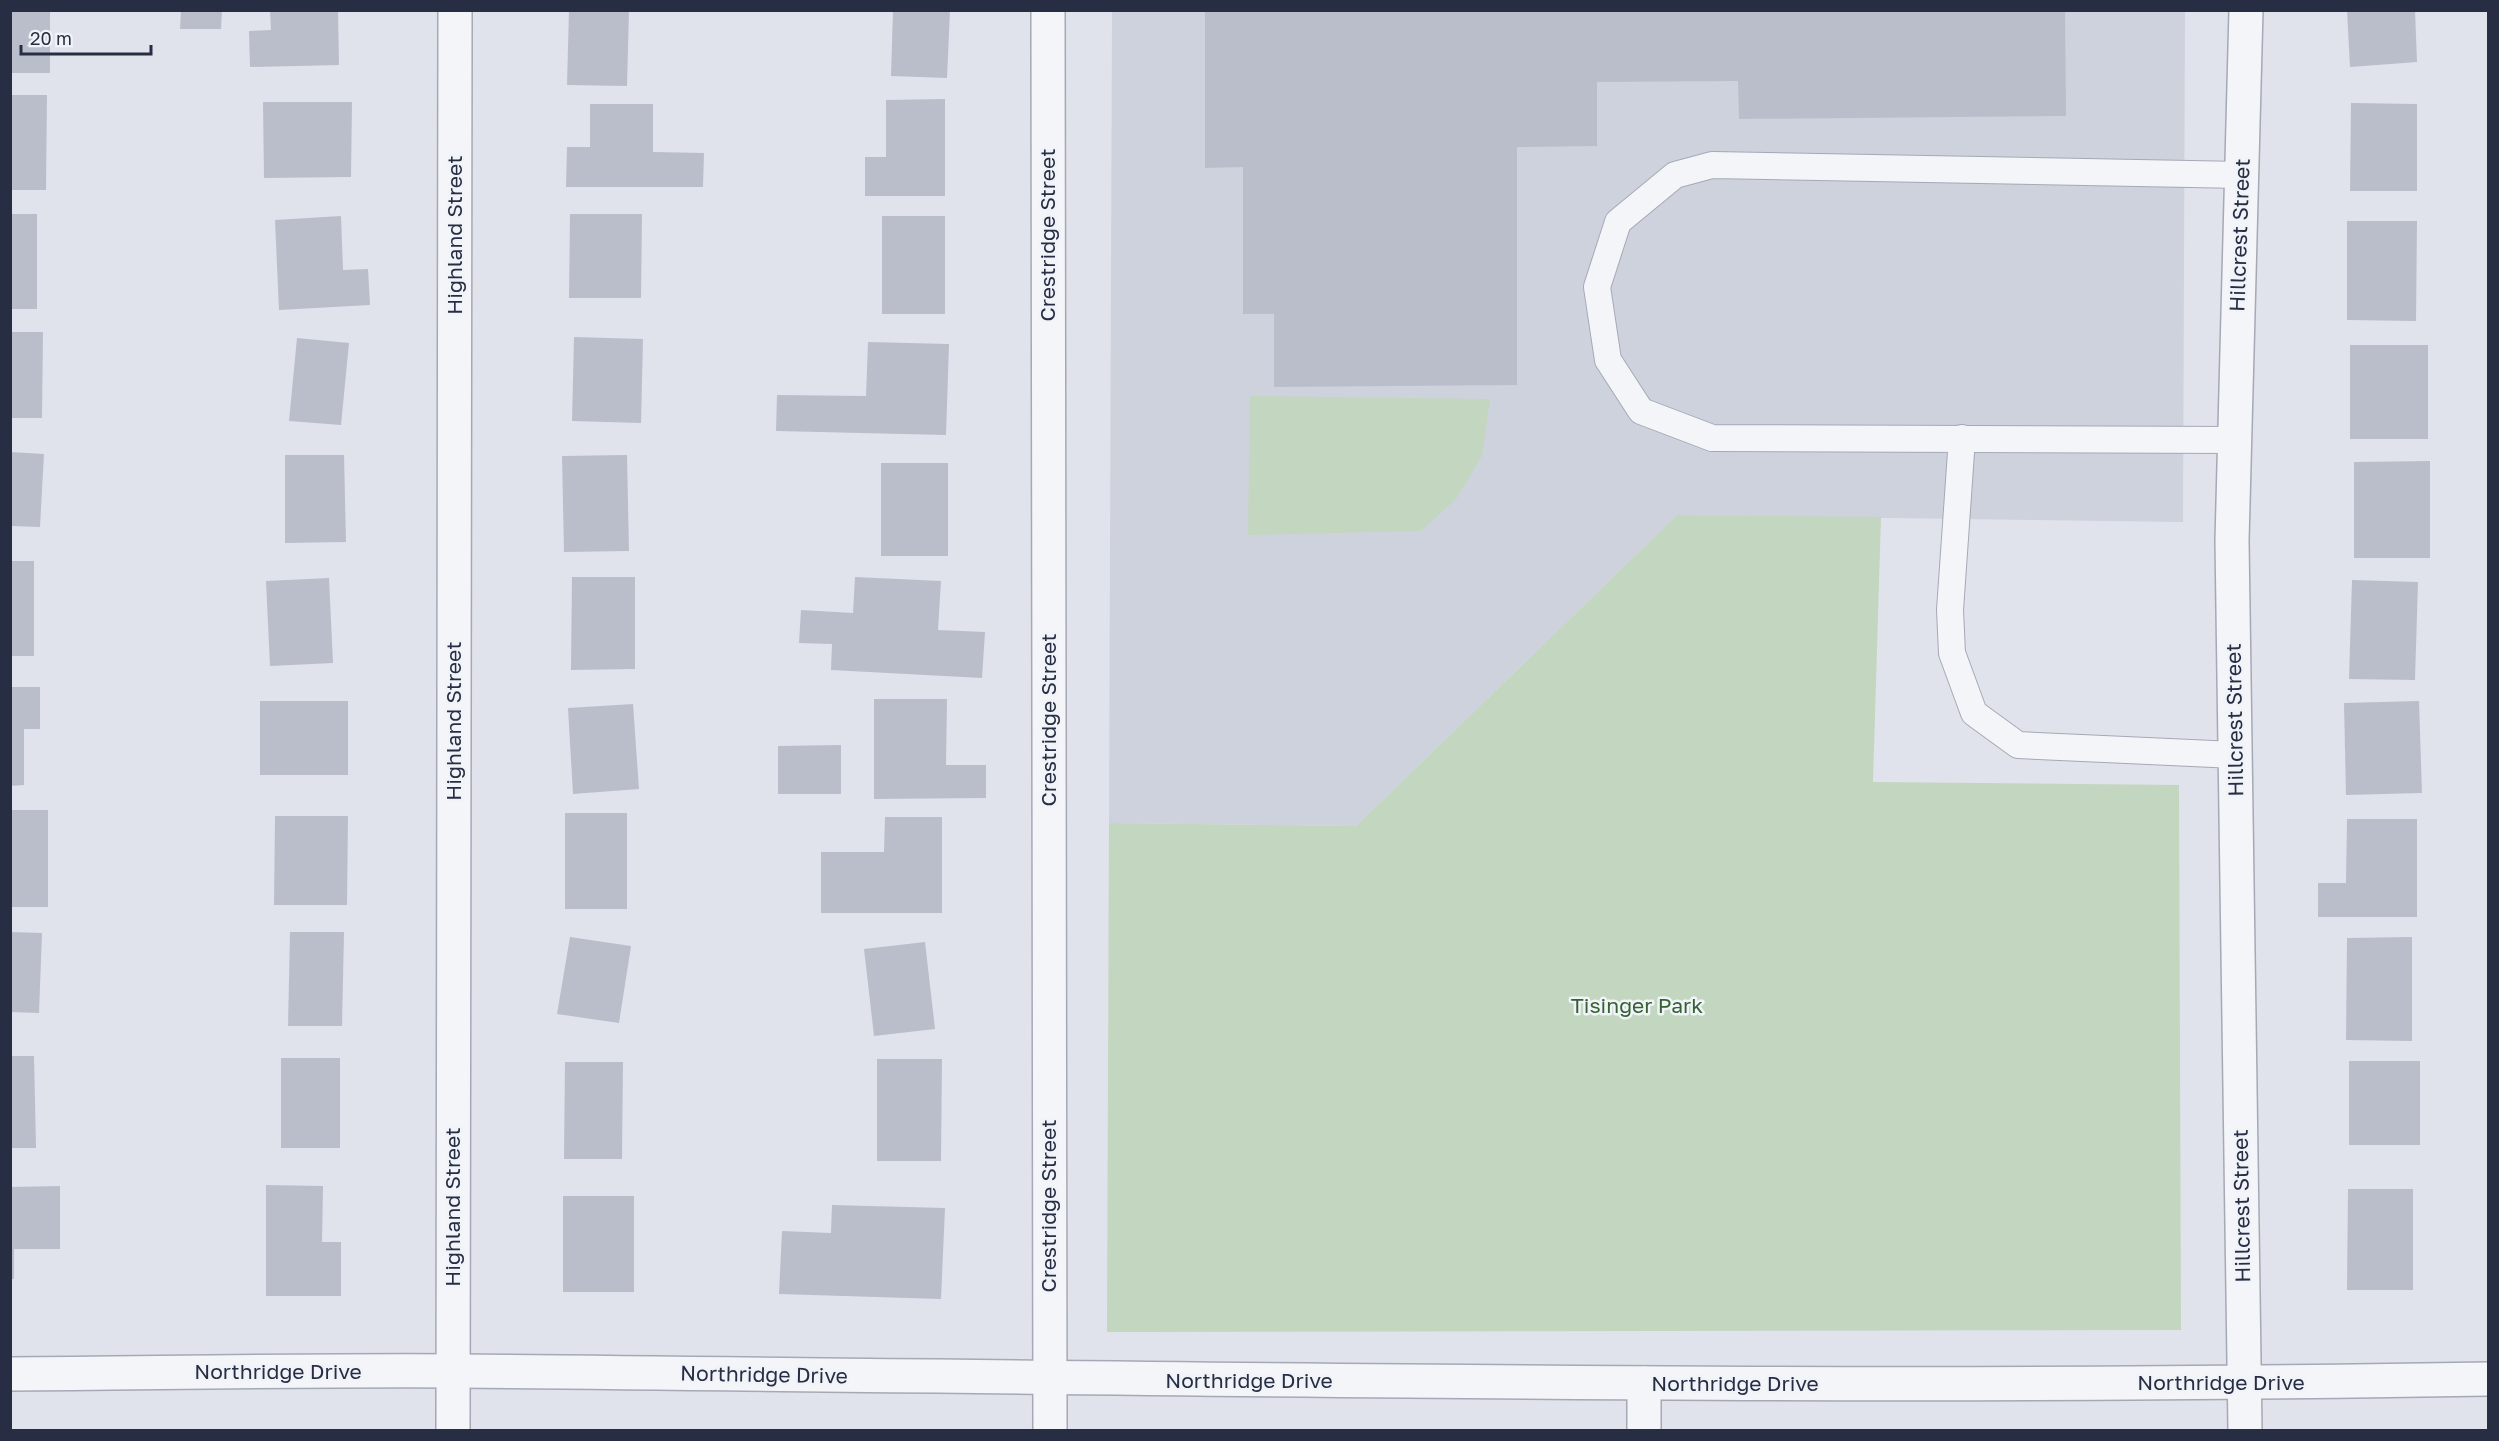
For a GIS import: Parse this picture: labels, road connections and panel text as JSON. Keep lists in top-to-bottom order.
{
  "streets": {
    "street": [
      "Highland Street",
      "Crestridge Street",
      "Hillcrest Street",
      "Northridge Drive"
    ]
  },
  "crossings": [
    ["Highland Street", "Northridge Drive"],
    ["Crestridge Street", "Northridge Drive"],
    ["Hillcrest Street", "Northridge Drive"]
  ],
  "parks": ["Tisinger Park"],
  "scale_bar": "20 m"
}
